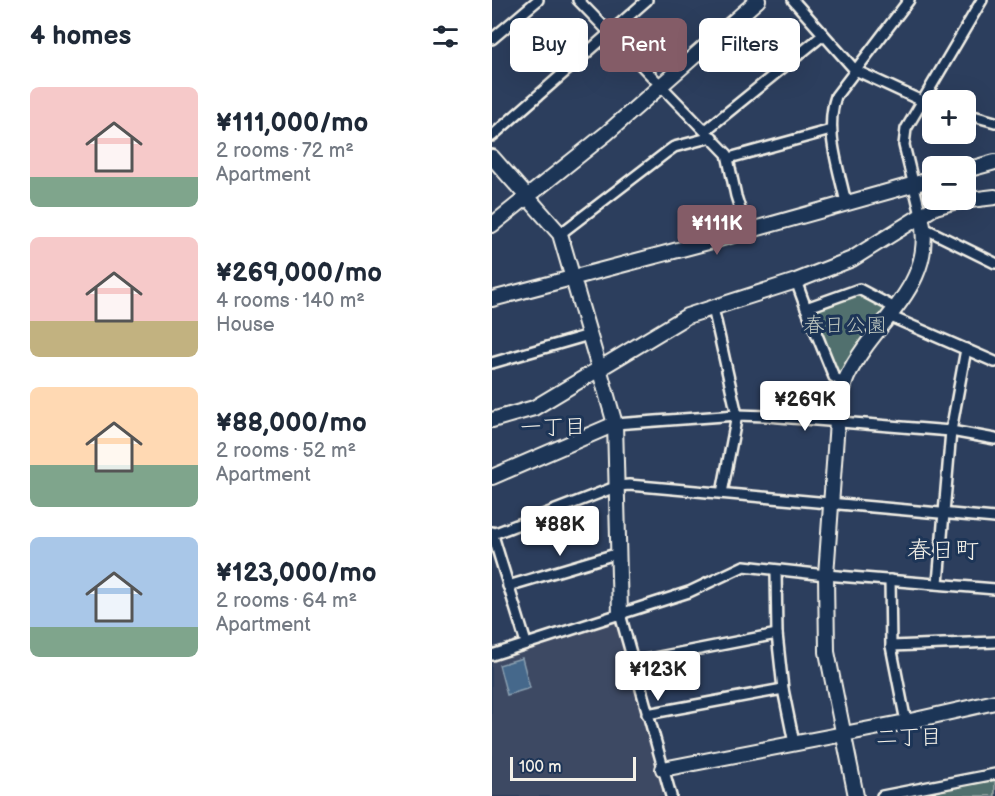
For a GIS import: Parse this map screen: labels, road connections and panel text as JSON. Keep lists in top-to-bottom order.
{
  "districts": ["一丁目", "春日町", "二丁目"],
  "parks": ["春日公園"],
  "scale_bar": "100 m",
  "page": {
    "heading": "4 homes",
    "chip": ["Buy", "Rent", "Filters"],
    "list": [
      {
        "name": "¥111,000/mo",
        "note": "2 rooms · 72 m² · Apartment"
      },
      {
        "name": "¥269,000/mo",
        "note": "4 rooms · 140 m² · House"
      },
      {
        "name": "¥88,000/mo",
        "note": "2 rooms · 52 m² · Apartment"
      },
      {
        "name": "¥123,000/mo",
        "note": "2 rooms · 64 m² · Apartment"
      }
    ],
    "map_buttons": ["+", "−"],
    "price": [
      "¥111K",
      "¥269K",
      "¥88K",
      "¥123K"
    ],
    "scale": "100 m"
  }
}
